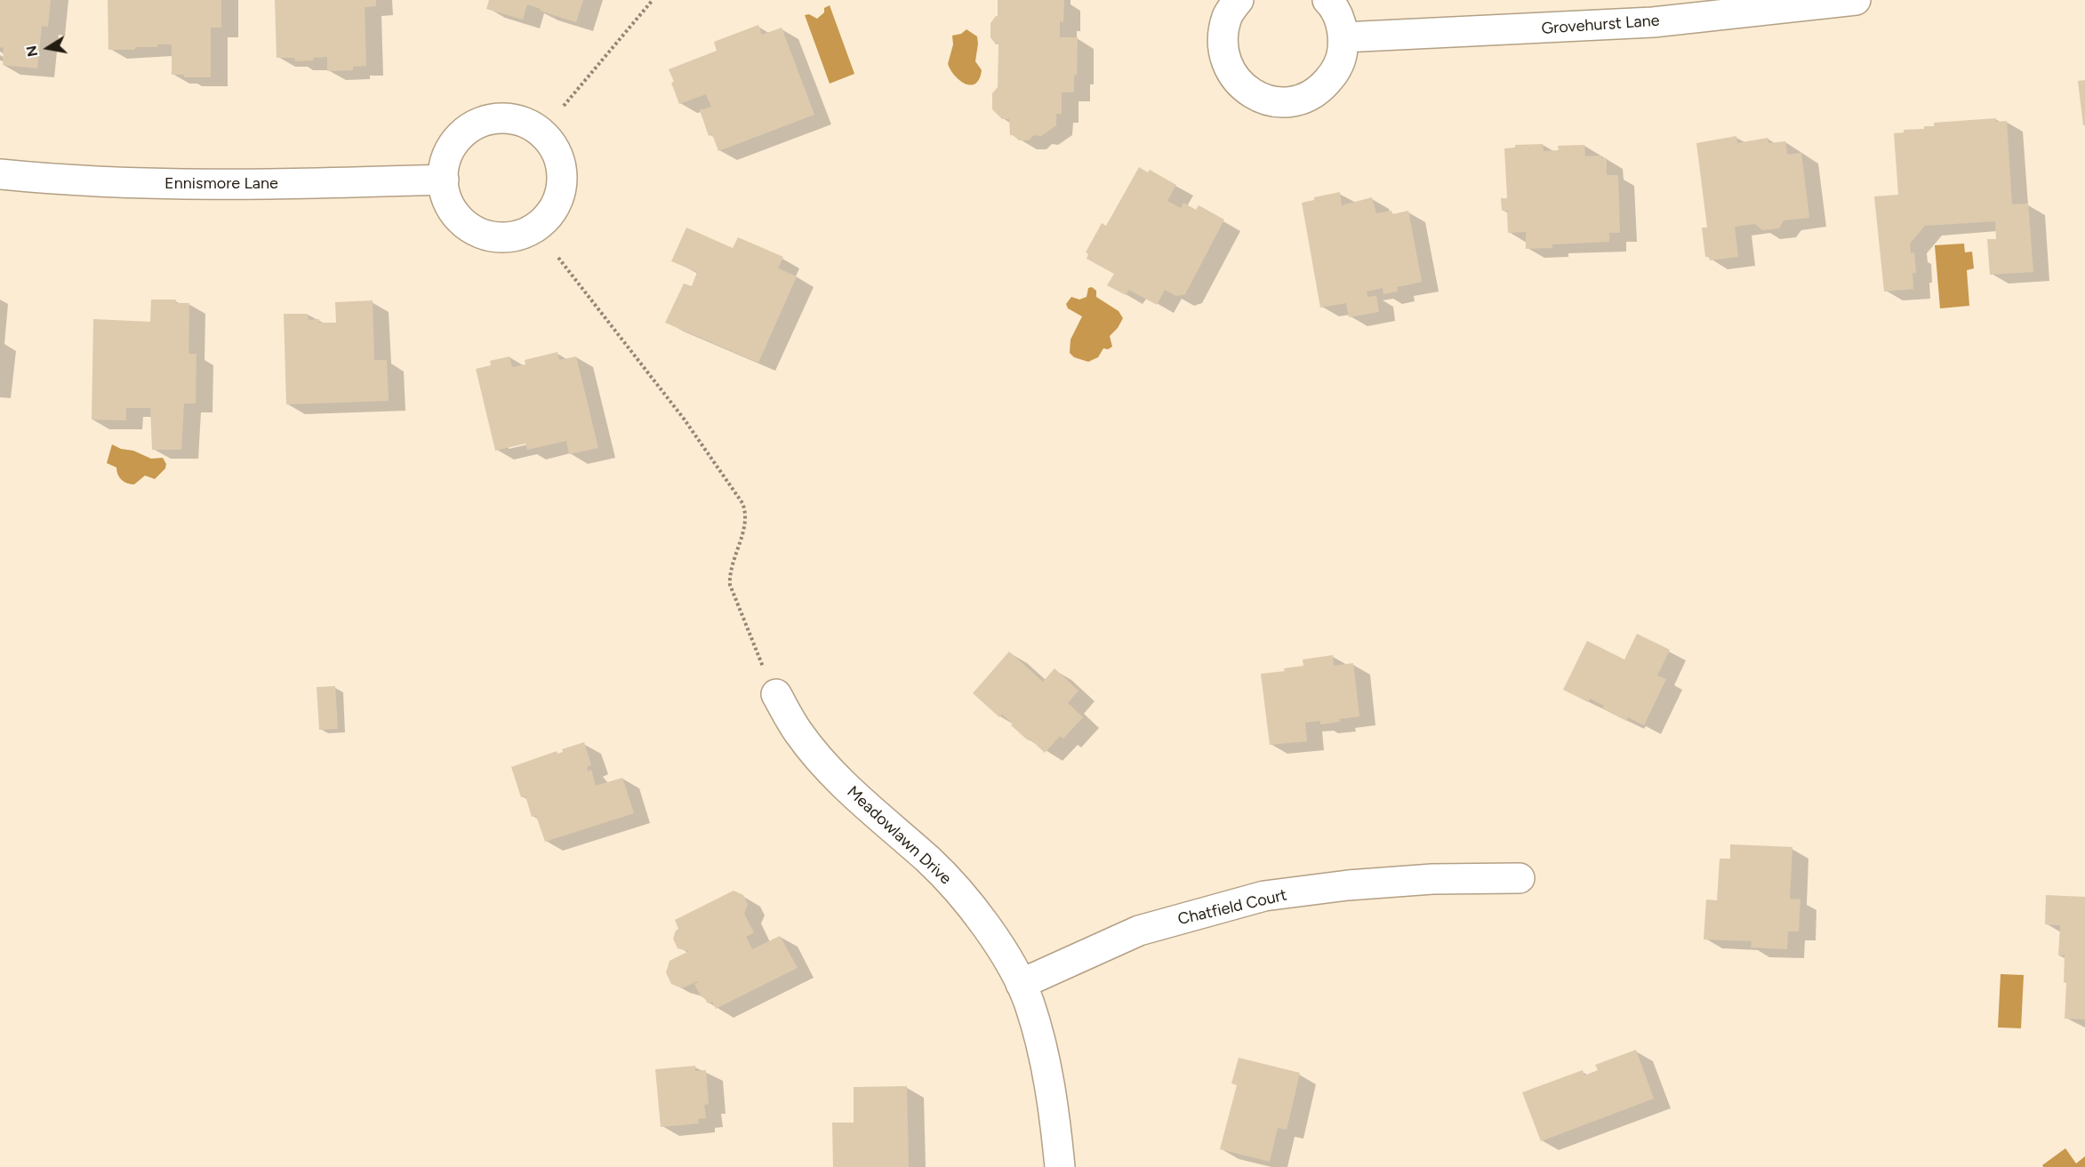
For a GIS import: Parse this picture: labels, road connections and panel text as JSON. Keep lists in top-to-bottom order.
{
  "streets": {
    "street": [
      "Grovehurst Lane",
      "Ennismore Lane",
      "Meadowlawn Drive",
      "Chatfield Court"
    ]
  },
  "crossings": [
    ["Meadowlawn Drive", "Chatfield Court"]
  ],
  "north": "left"
}
